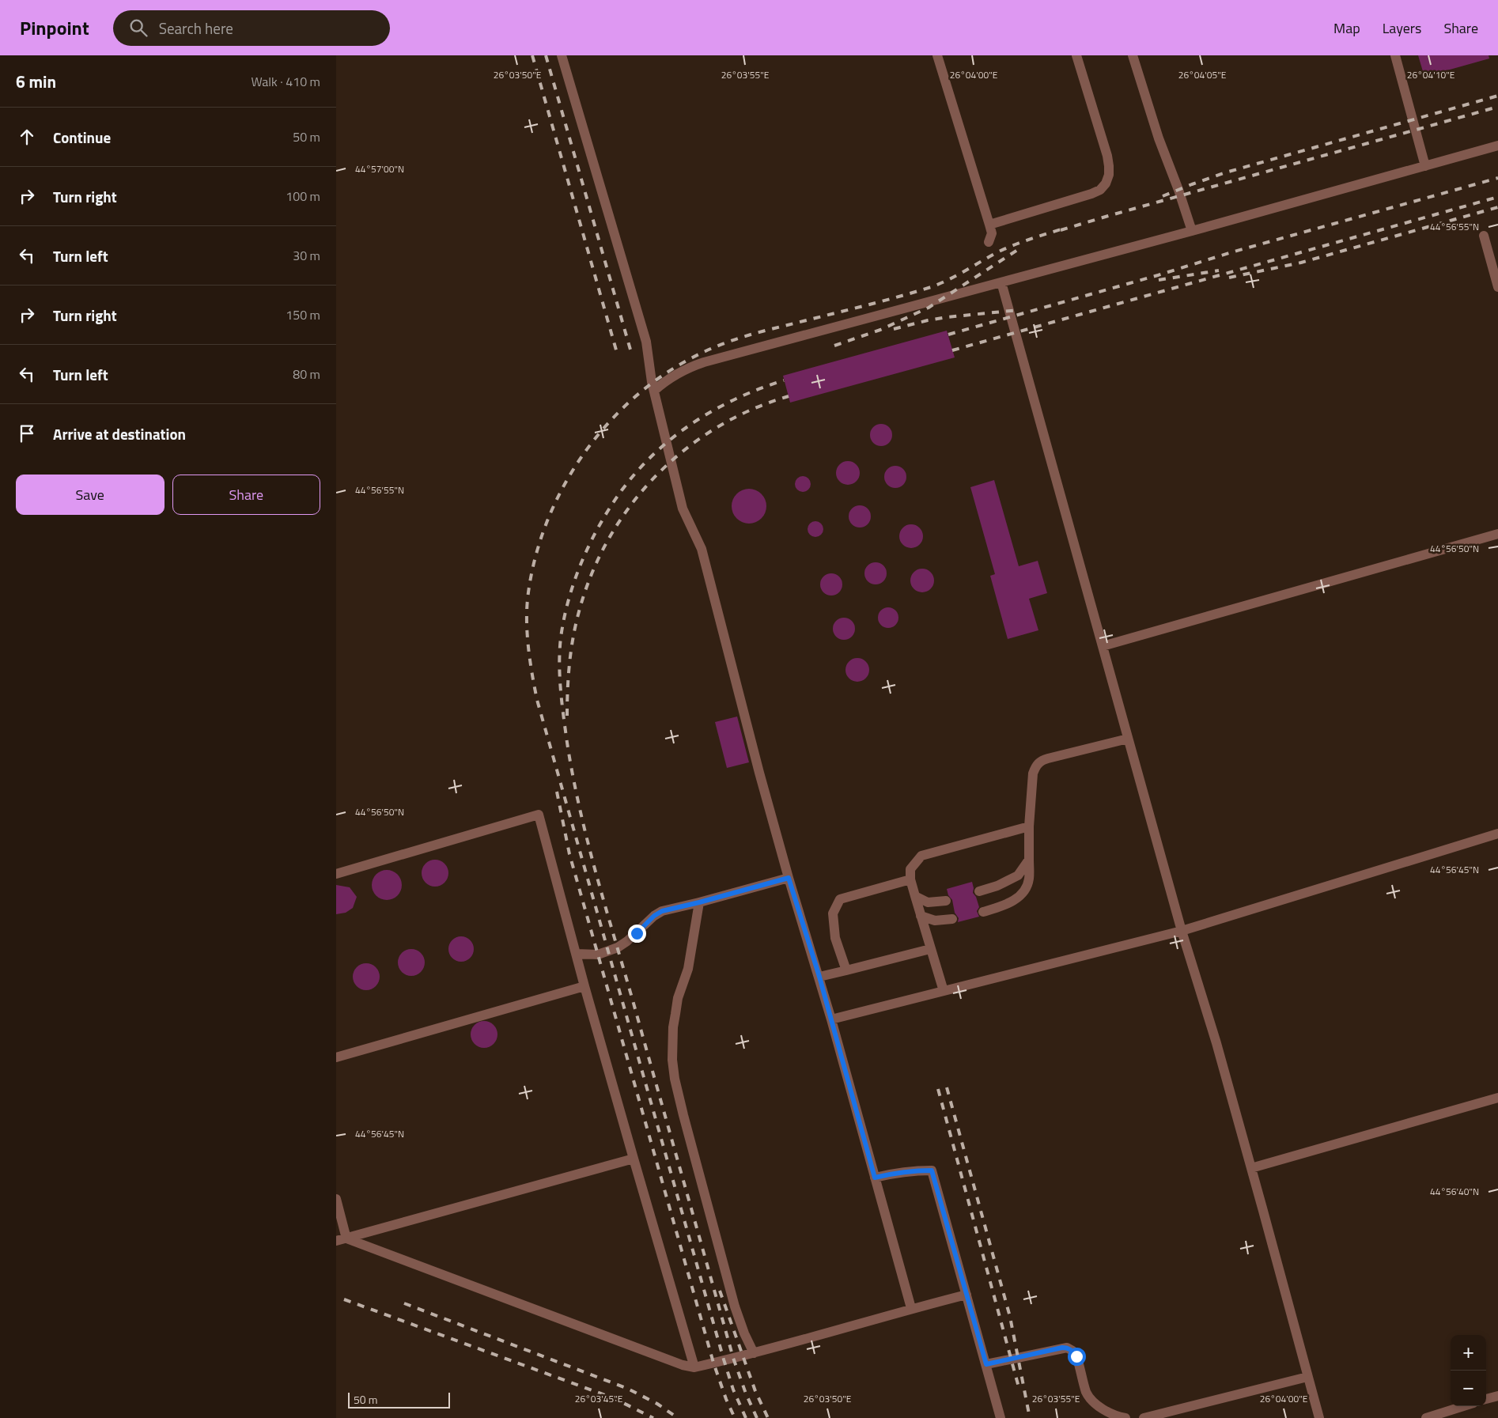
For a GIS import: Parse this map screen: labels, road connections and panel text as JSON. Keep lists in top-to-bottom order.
{
  "scale_bar": "50 m",
  "page": {
    "header": "Pinpoint",
    "search": "Search here",
    "nav": ["Map", "Layers", "Share"],
    "heading": ["6 min", "Walk · 410 m"],
    "list": [
      ["Continue", "50 m"],
      ["Turn right", "100 m"],
      ["Turn left", "30 m"],
      ["Turn right", "150 m"],
      ["Turn left", "80 m"],
      "Arrive at destination"
    ],
    "buttons": ["Save", "Share"],
    "map_buttons": ["+", "−"],
    "scale": "50 m"
  },
  "coordinates": [
    "26°03'50\"E",
    "26°03'55\"E",
    "26°04'00\"E",
    "26°04'05\"E",
    "26°04'10\"E",
    "44°57'00\"N",
    "44°56'55\"N",
    "44°56'50\"N",
    "44°56'45\"N",
    "44°56'40\"N",
    "26°03'45\"E"
  ]
}
